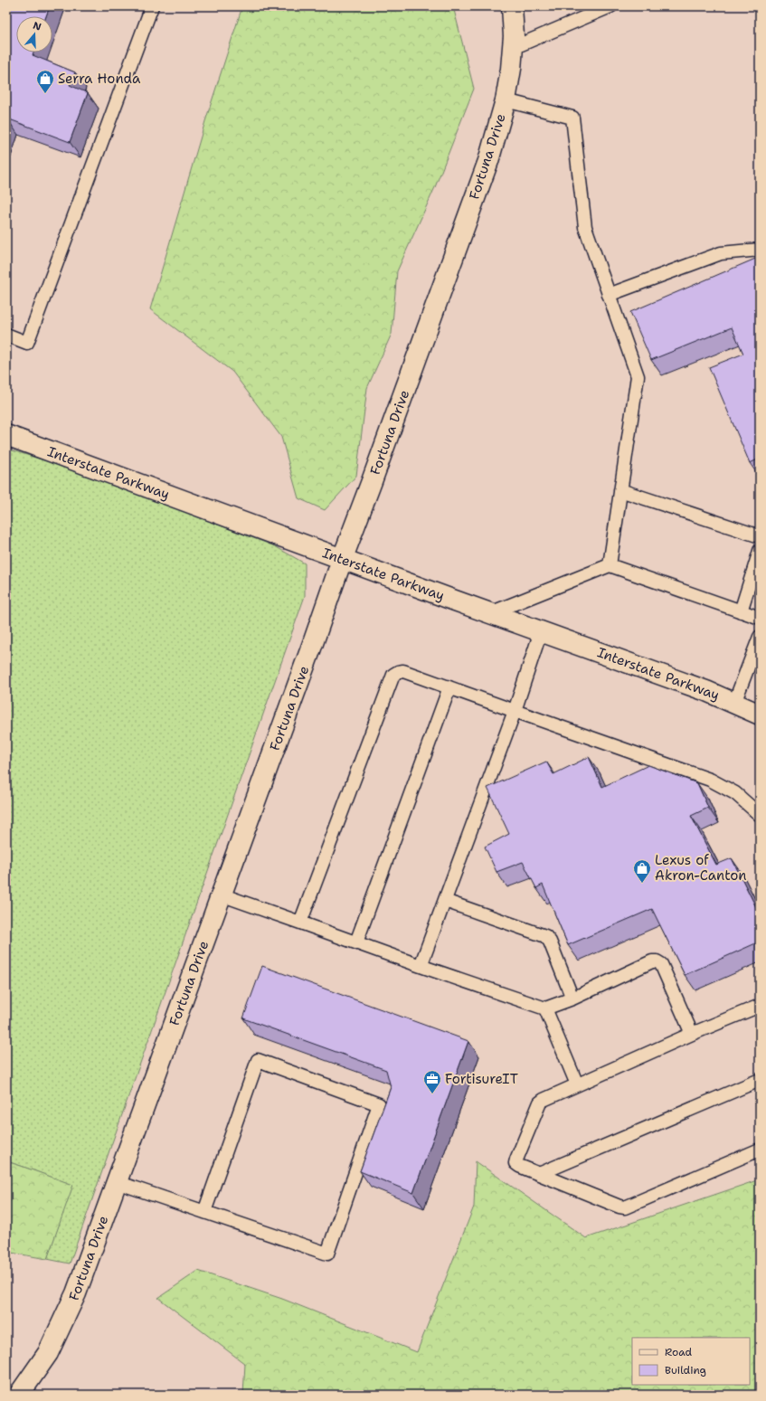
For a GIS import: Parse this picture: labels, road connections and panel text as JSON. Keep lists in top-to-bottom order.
{
  "streets": {
    "street": ["Fortuna Drive", "Interstate Parkway"]
  },
  "crossings": [
    ["Fortuna Drive", "Interstate Parkway"]
  ],
  "places": {
    "shop": ["Serra Honda", "Lexus of Akron-Canton"],
    "office": ["FortisureIT"]
  },
  "legend": ["Road", "Building"],
  "north": "top"
}
